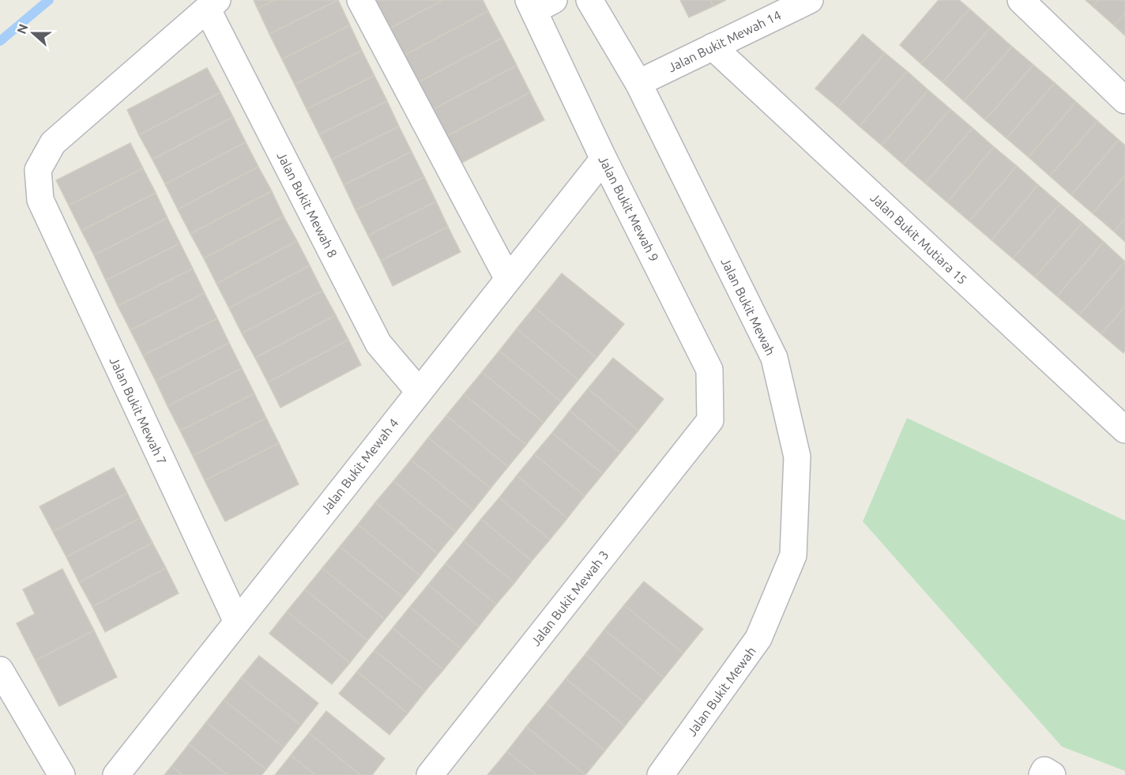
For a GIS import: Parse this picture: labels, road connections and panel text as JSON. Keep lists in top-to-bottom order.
{
  "streets": {
    "street": [
      "Jalan Bukit Mewah 14",
      "Jalan Bukit Mewah 8",
      "Jalan Bukit Mewah 9",
      "Jalan Bukit Mutiara 15",
      "Jalan Bukit Mewah",
      "Jalan Bukit Mewah 7",
      "Jalan Bukit Mewah 4",
      "Jalan Bukit Mewah 3"
    ]
  },
  "crossings": [
    ["Jalan Bukit Mewah 14", "Jalan Bukit Mutiara 15"],
    ["Jalan Bukit Mewah 14", "Jalan Bukit Mewah"],
    ["Jalan Bukit Mewah 8", "Jalan Bukit Mewah 7"],
    ["Jalan Bukit Mewah 8", "Jalan Bukit Mewah 4"],
    ["Jalan Bukit Mewah 9", "Jalan Bukit Mewah 4"],
    ["Jalan Bukit Mewah 9", "Jalan Bukit Mewah 3"],
    ["Jalan Bukit Mewah 7", "Jalan Bukit Mewah 4"]
  ],
  "north": "left"
}
